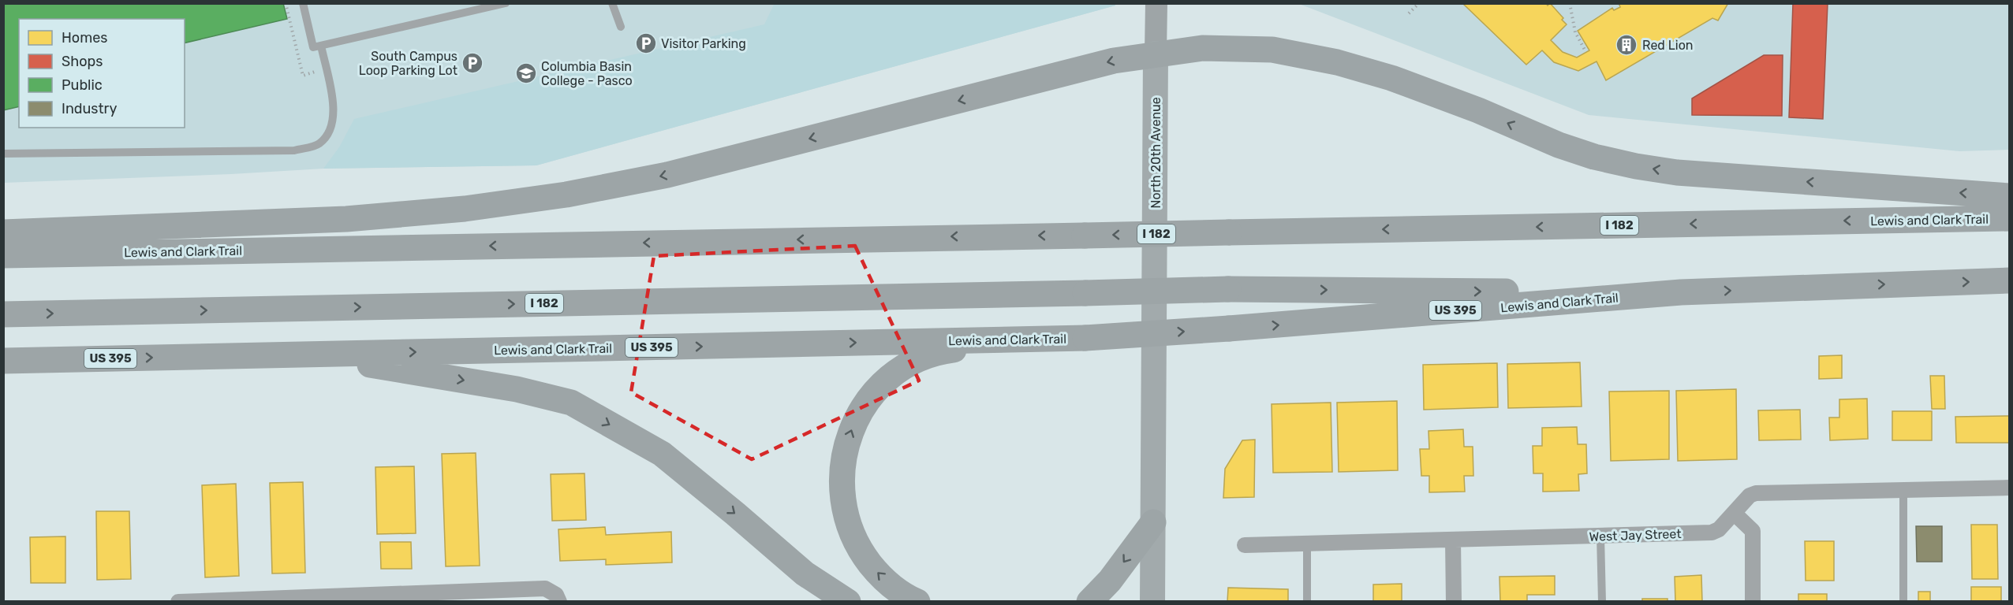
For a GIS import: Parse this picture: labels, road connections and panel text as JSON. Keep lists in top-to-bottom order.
{
  "streets": {
    "highway": ["Lewis and Clark Trail", "I 182", "US 395"],
    "main road": ["North 20th Avenue"],
    "street": ["West Jay Street"]
  },
  "crossings": [
    ["Lewis and Clark Trail", "I 182"]
  ],
  "places": {
    "parking": ["Visitor Parking", "South Campus Loop Parking Lot"],
    "building": ["Red Lion"],
    "school or university": ["Columbia Basin College - Pasco"]
  },
  "legend": [
    "Homes",
    "Shops",
    "Public",
    "Industry"
  ]
}
